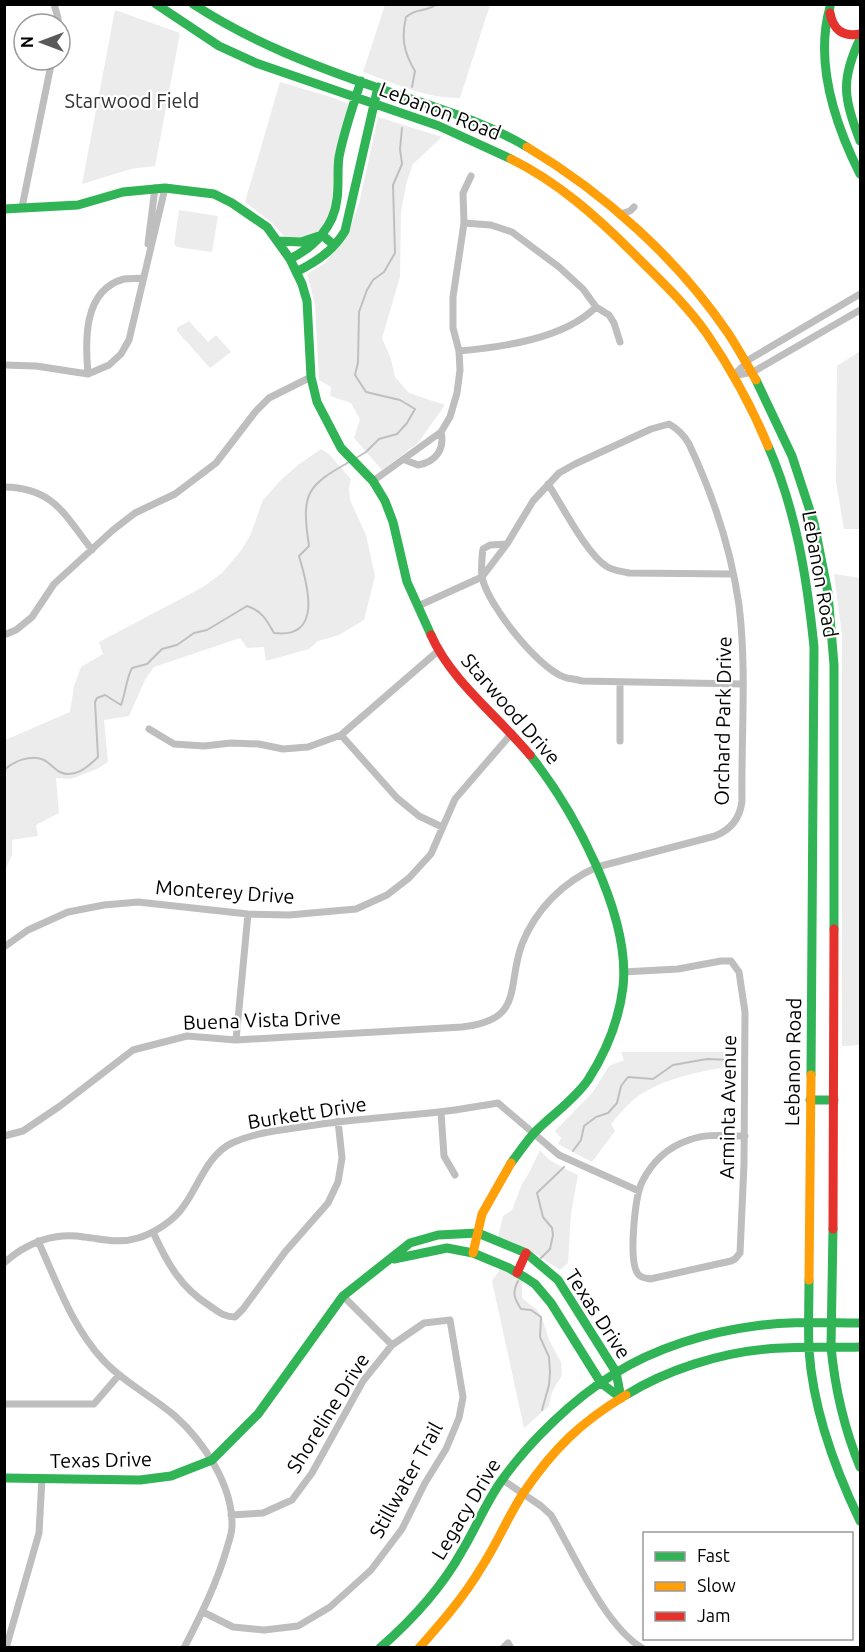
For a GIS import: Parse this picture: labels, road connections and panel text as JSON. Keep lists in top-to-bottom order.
{
  "streets": {
    "main road": [
      "Lebanon Road",
      "Starwood Drive",
      "Texas Drive",
      "Legacy Drive"
    ],
    "street": [
      "Orchard Park Drive",
      "Monterey Drive",
      "Buena Vista Drive",
      "Arminta Avenue",
      "Burkett Drive",
      "Shoreline Drive",
      "Stillwater Trail"
    ]
  },
  "crossings": [
    ["Lebanon Road", "Legacy Drive"],
    ["Starwood Drive", "Orchard Park Drive"],
    ["Starwood Drive", "Monterey Drive"],
    ["Starwood Drive", "Arminta Avenue"],
    ["Starwood Drive", "Burkett Drive"],
    ["Starwood Drive", "Texas Drive"],
    ["Orchard Park Drive", "Buena Vista Drive"],
    ["Arminta Avenue", "Burkett Drive"],
    ["Texas Drive", "Legacy Drive"],
    ["Shoreline Drive", "Stillwater Trail"]
  ],
  "parks": ["Starwood Field"],
  "legend": ["Fast", "Slow", "Jam"],
  "north": "left"
}
